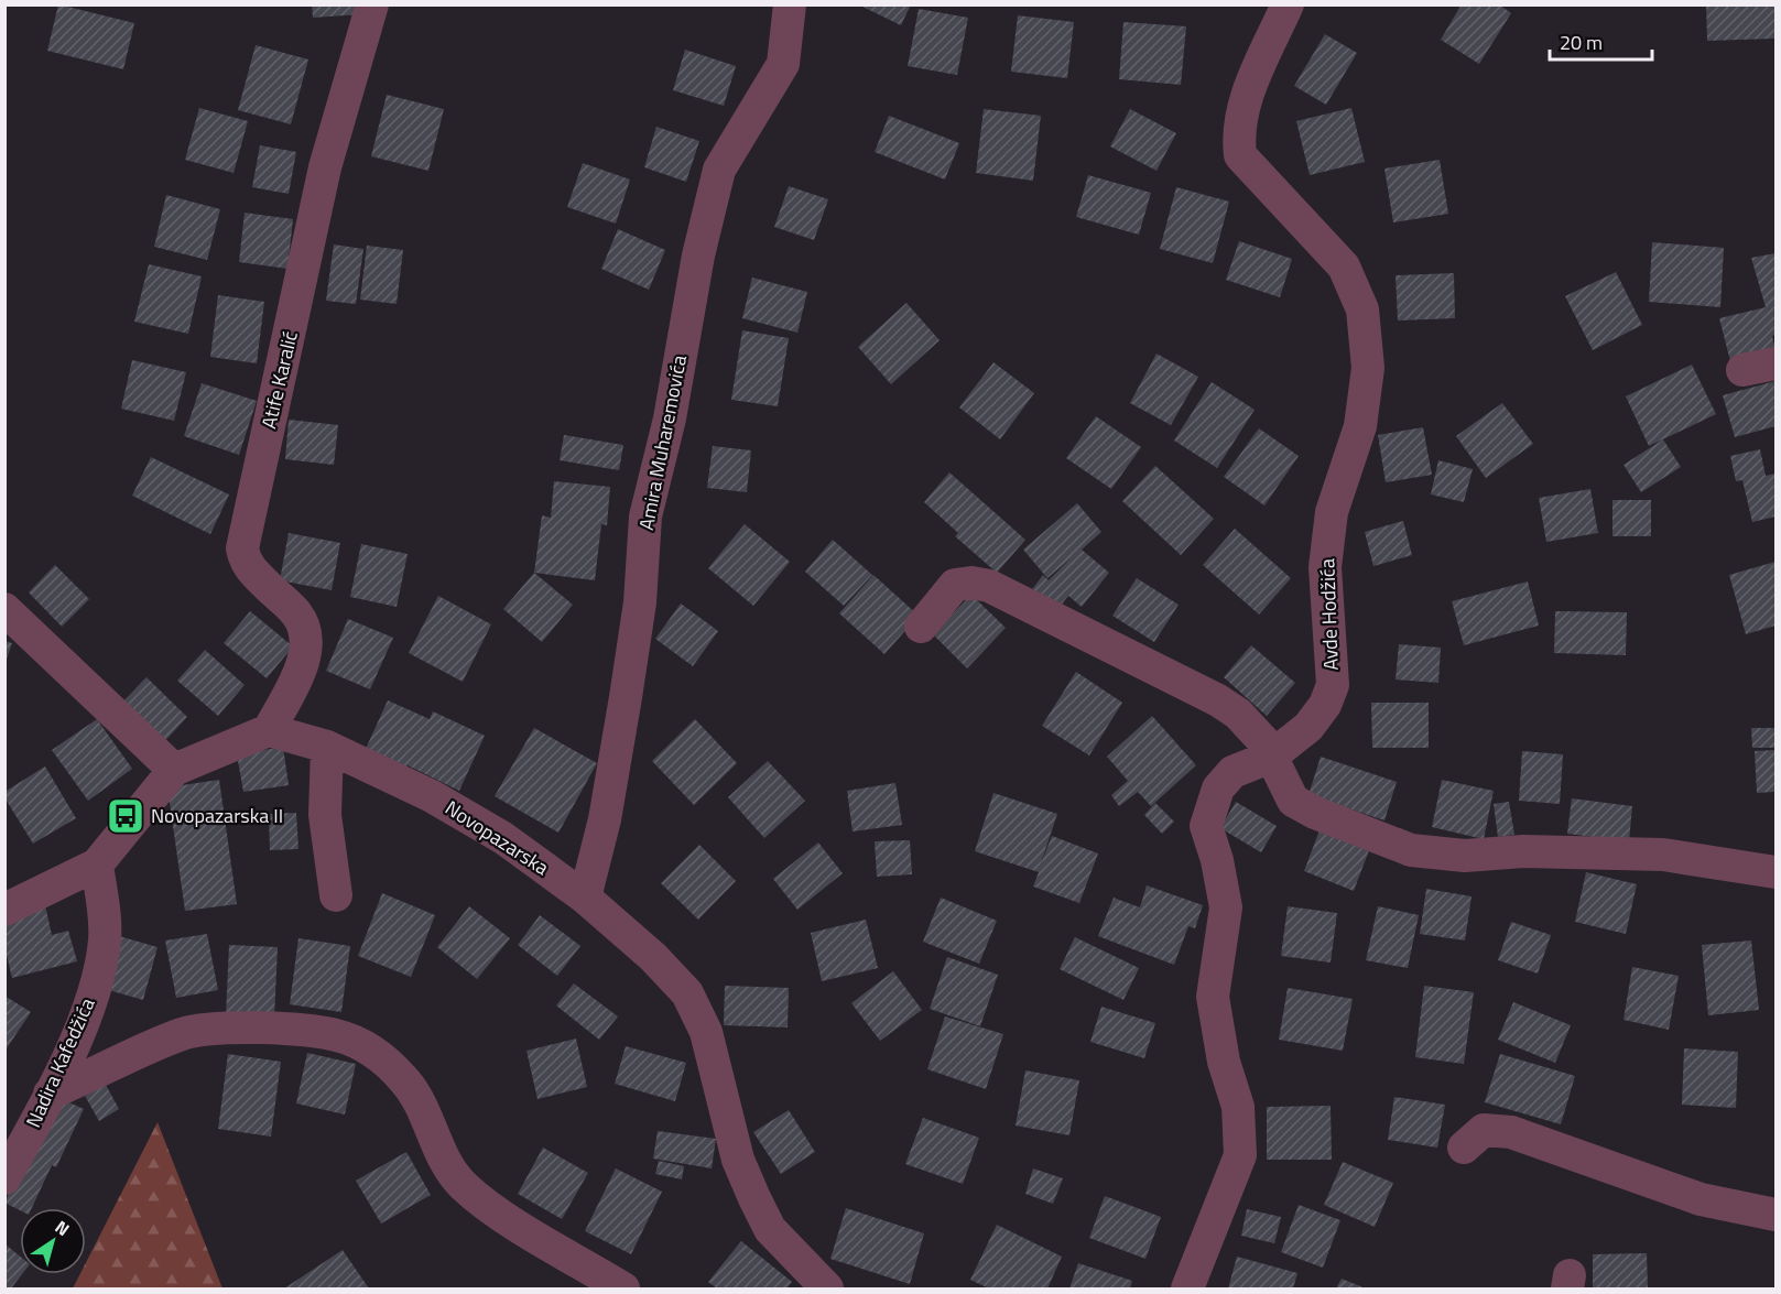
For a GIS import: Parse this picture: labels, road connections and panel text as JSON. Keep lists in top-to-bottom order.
{
  "streets": {
    "street": [
      "Atife Karalić",
      "Amira Muharemovića",
      "Avde Hodžića",
      "Novopazarska",
      "Nadira Kafedžića"
    ]
  },
  "crossings": [
    ["Atife Karalić", "Novopazarska"],
    ["Amira Muharemovića", "Novopazarska"]
  ],
  "places": {
    "bus stop": ["Novopazarska II"]
  },
  "scale_bar": "20 m",
  "north": "top right"
}
